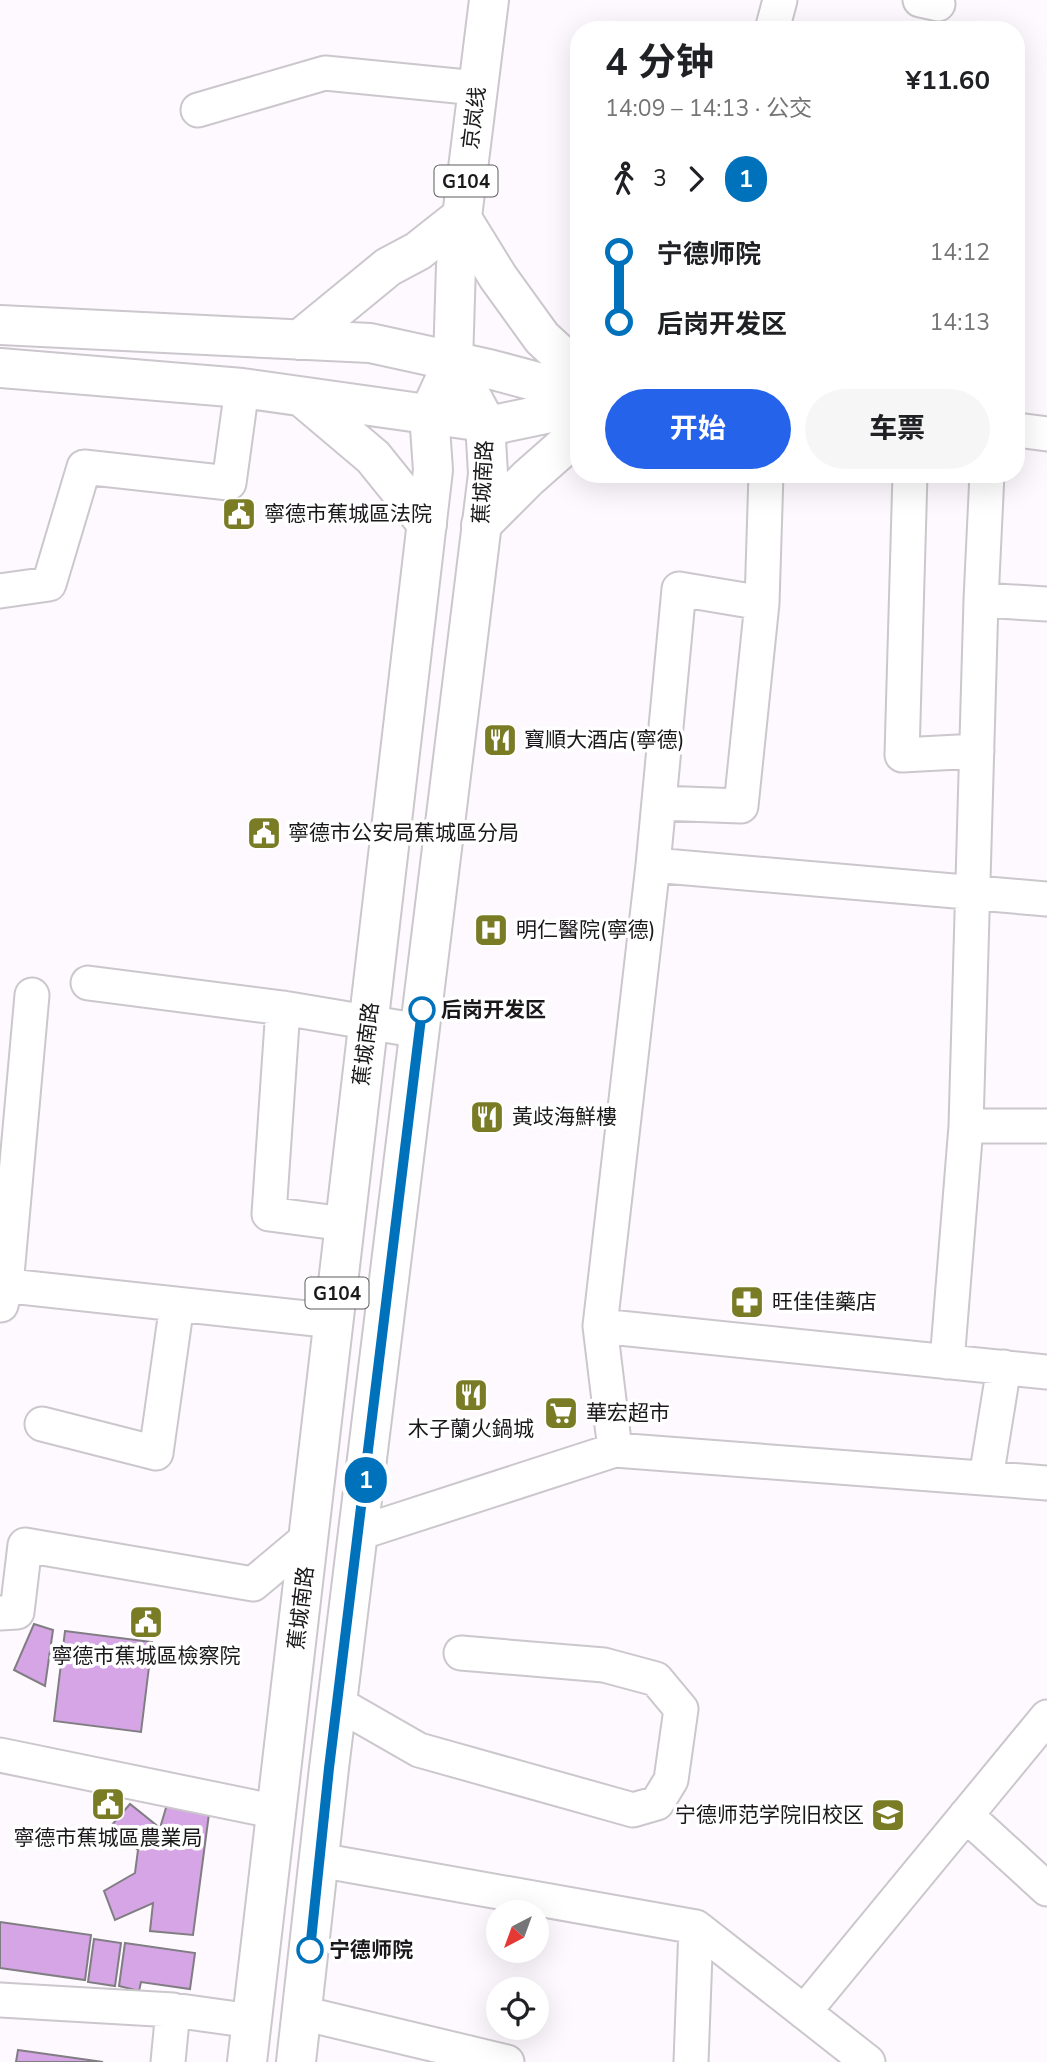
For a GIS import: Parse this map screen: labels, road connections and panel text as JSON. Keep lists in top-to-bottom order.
{
  "streets": {
    "main road": ["京岚线", "G104", "蕉城南路"]
  },
  "crossings": [
    ["京岚线", "蕉城南路"]
  ],
  "places": {
    "public building": [
      "寧德市蕉城區法院",
      "寧德市公安局蕉城區分局",
      "寧德市蕉城區檢察院",
      "寧德市蕉城區農業局"
    ],
    "restaurant": ["寶順大酒店(寧德)", "黃歧海鮮樓", "木子蘭火鍋城"],
    "hospital": ["明仁醫院(寧德)"],
    "other": ["后岗开发区", "宁德师院"],
    "pharmacy": ["旺佳佳藥店"],
    "supermarket": ["華宏超市"],
    "school or university": ["宁德师范学院旧校区"]
  },
  "lines": ["bus line 1"],
  "north": "bottom left",
  "page": {
    "on_map": "1",
    "heading": ["4 分钟", "14:09 – 14:13 · 公交", "¥11.60"],
    "legs": ["3", "1"],
    "list": [
      {
        "name": "宁德师院",
        "value": "14:12"
      },
      {
        "name": "后岗开发区",
        "value": "14:13"
      }
    ],
    "buttons": ["开始", "车票"]
  }
}
